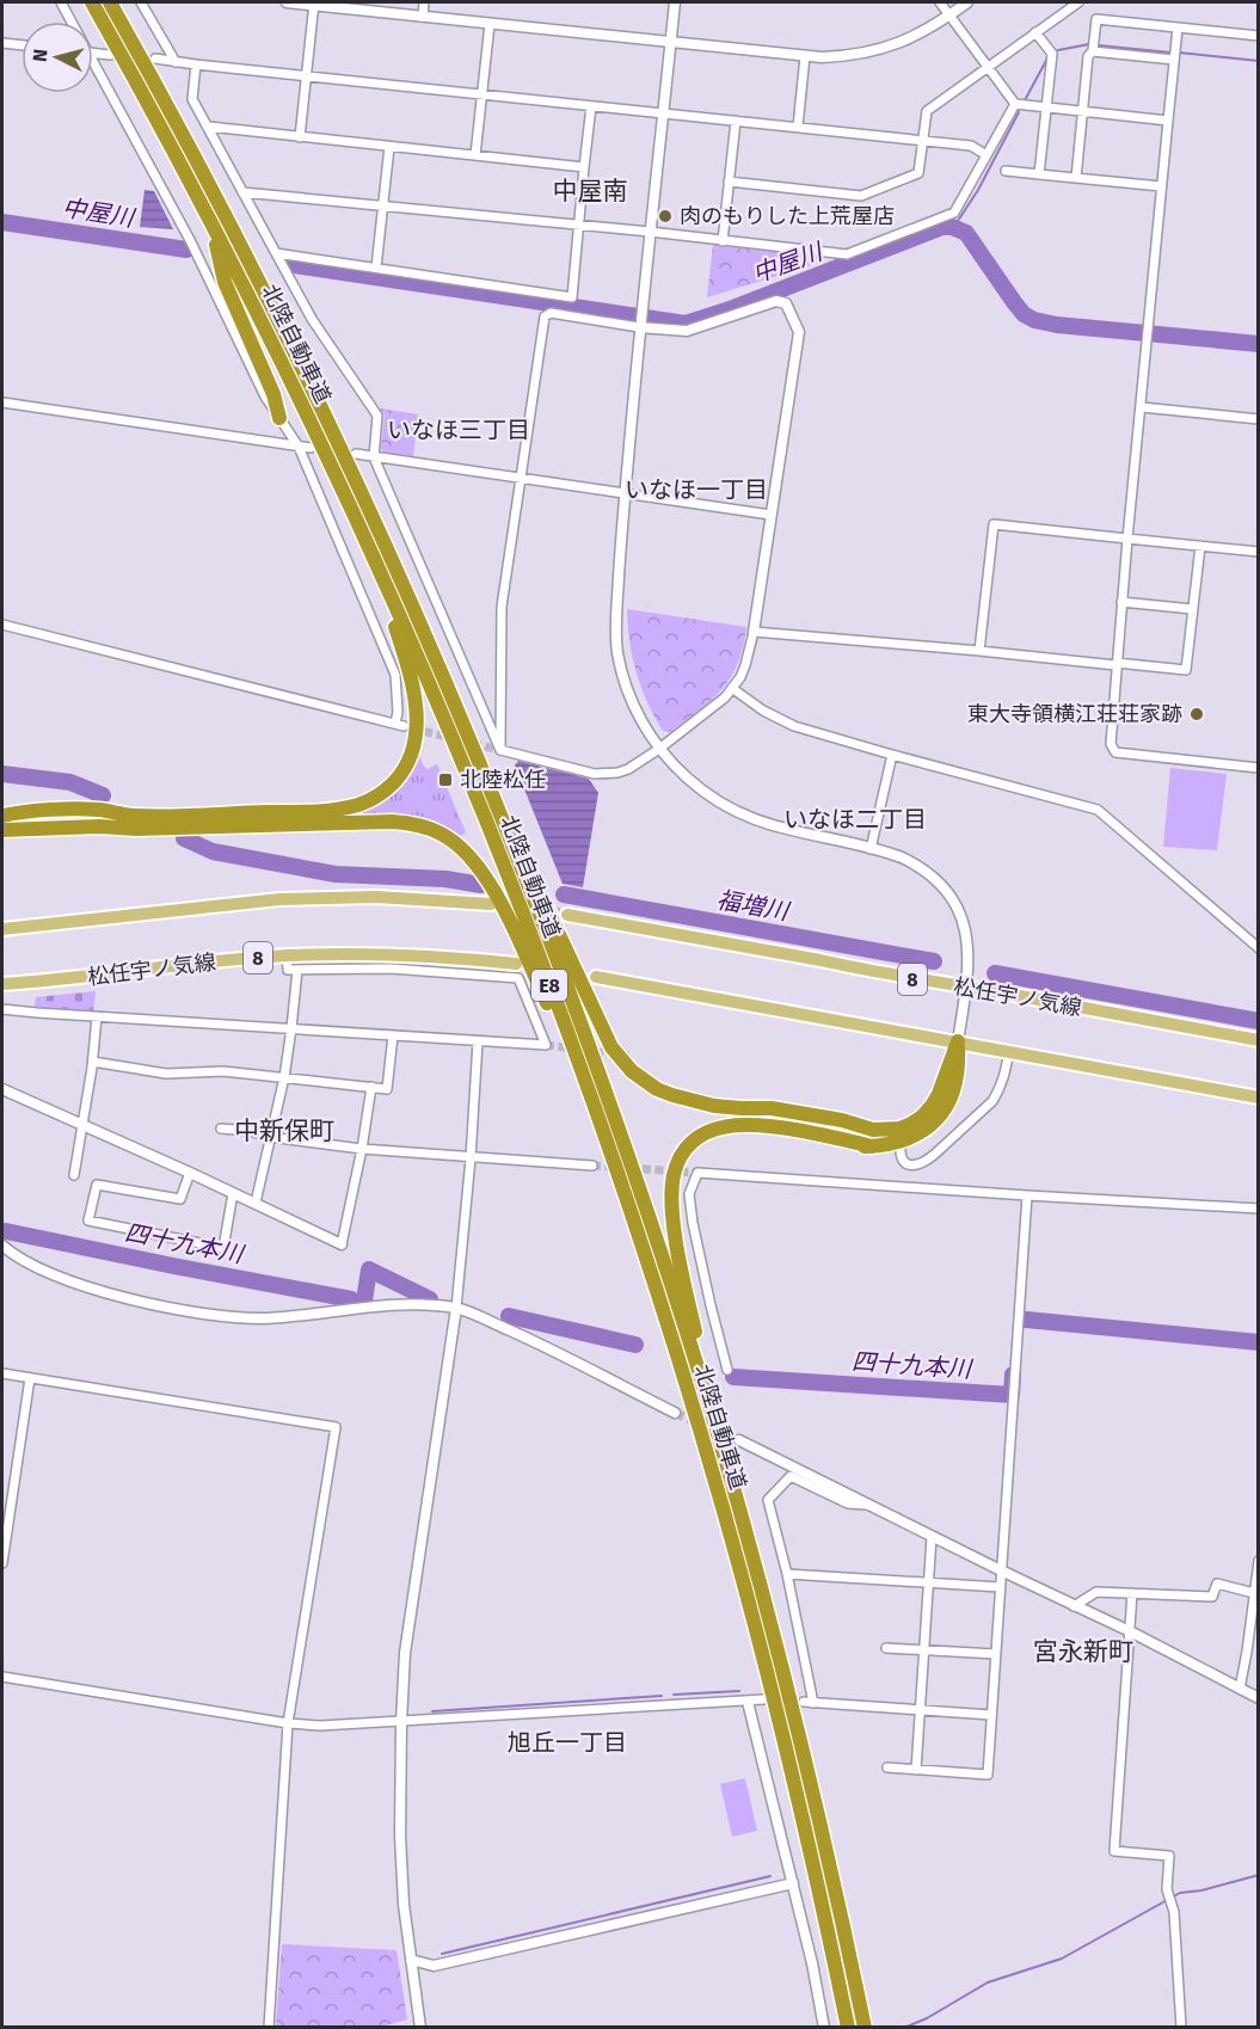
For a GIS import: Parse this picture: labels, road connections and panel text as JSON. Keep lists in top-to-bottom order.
{
  "streets": {
    "highway": ["北陸自動車道", "E8"],
    "main road": ["8", "松任宇ノ気線"]
  },
  "districts": [
    "中屋南",
    "いなほ三丁目",
    "いなほ一丁目",
    "いなほ二丁目",
    "中新保町",
    "宮永新町",
    "旭丘一丁目"
  ],
  "water": ["中屋川", "福増川", "四十九本川"],
  "places": {
    "other": ["肉のもりした上荒屋店", "東大寺領横江荘荘家跡"],
    "transit": ["北陸松任"]
  },
  "north": "left"
}
